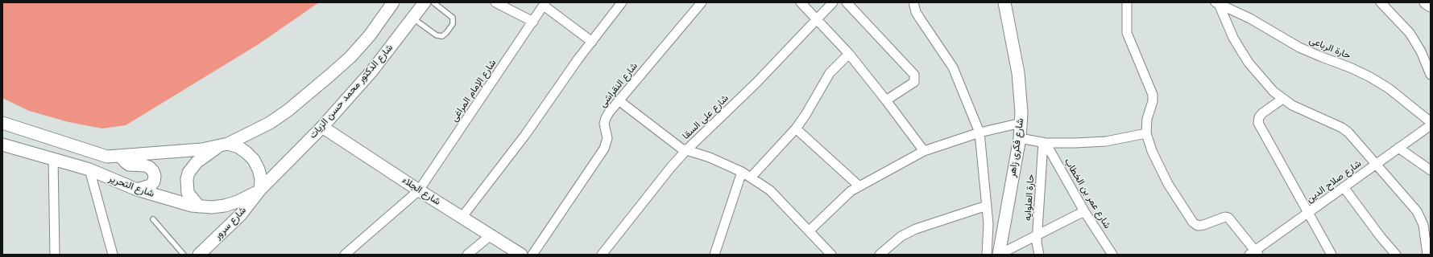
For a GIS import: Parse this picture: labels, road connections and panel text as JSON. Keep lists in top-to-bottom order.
{
  "streets": {
    "street": [
      "حارة الرباعى",
      "شارع النقراشى",
      "شارع الإمام المراغى",
      "شارع الدكتور محمد حسن الزيات",
      "شارع على السقا",
      "شارع فكرى زاهر",
      "شارع صلاح الدين",
      "شارع التحرير",
      "شارع الجلاء",
      "شارع عمر بن الخطاب",
      "حارة العلوايه",
      "شارع سرور"
    ]
  },
  "crossings": [
    ["شارع الإمام المراغى", "شارع الجلاء"],
    ["شارع الدكتور محمد حسن الزيات", "شارع التحرير"],
    ["شارع الدكتور محمد حسن الزيات", "شارع الجلاء"],
    ["شارع الدكتور محمد حسن الزيات", "شارع سرور"],
    ["شارع التحرير", "شارع سرور"],
    ["شارع عمر بن الخطاب", "حارة العلوايه"]
  ]
}
